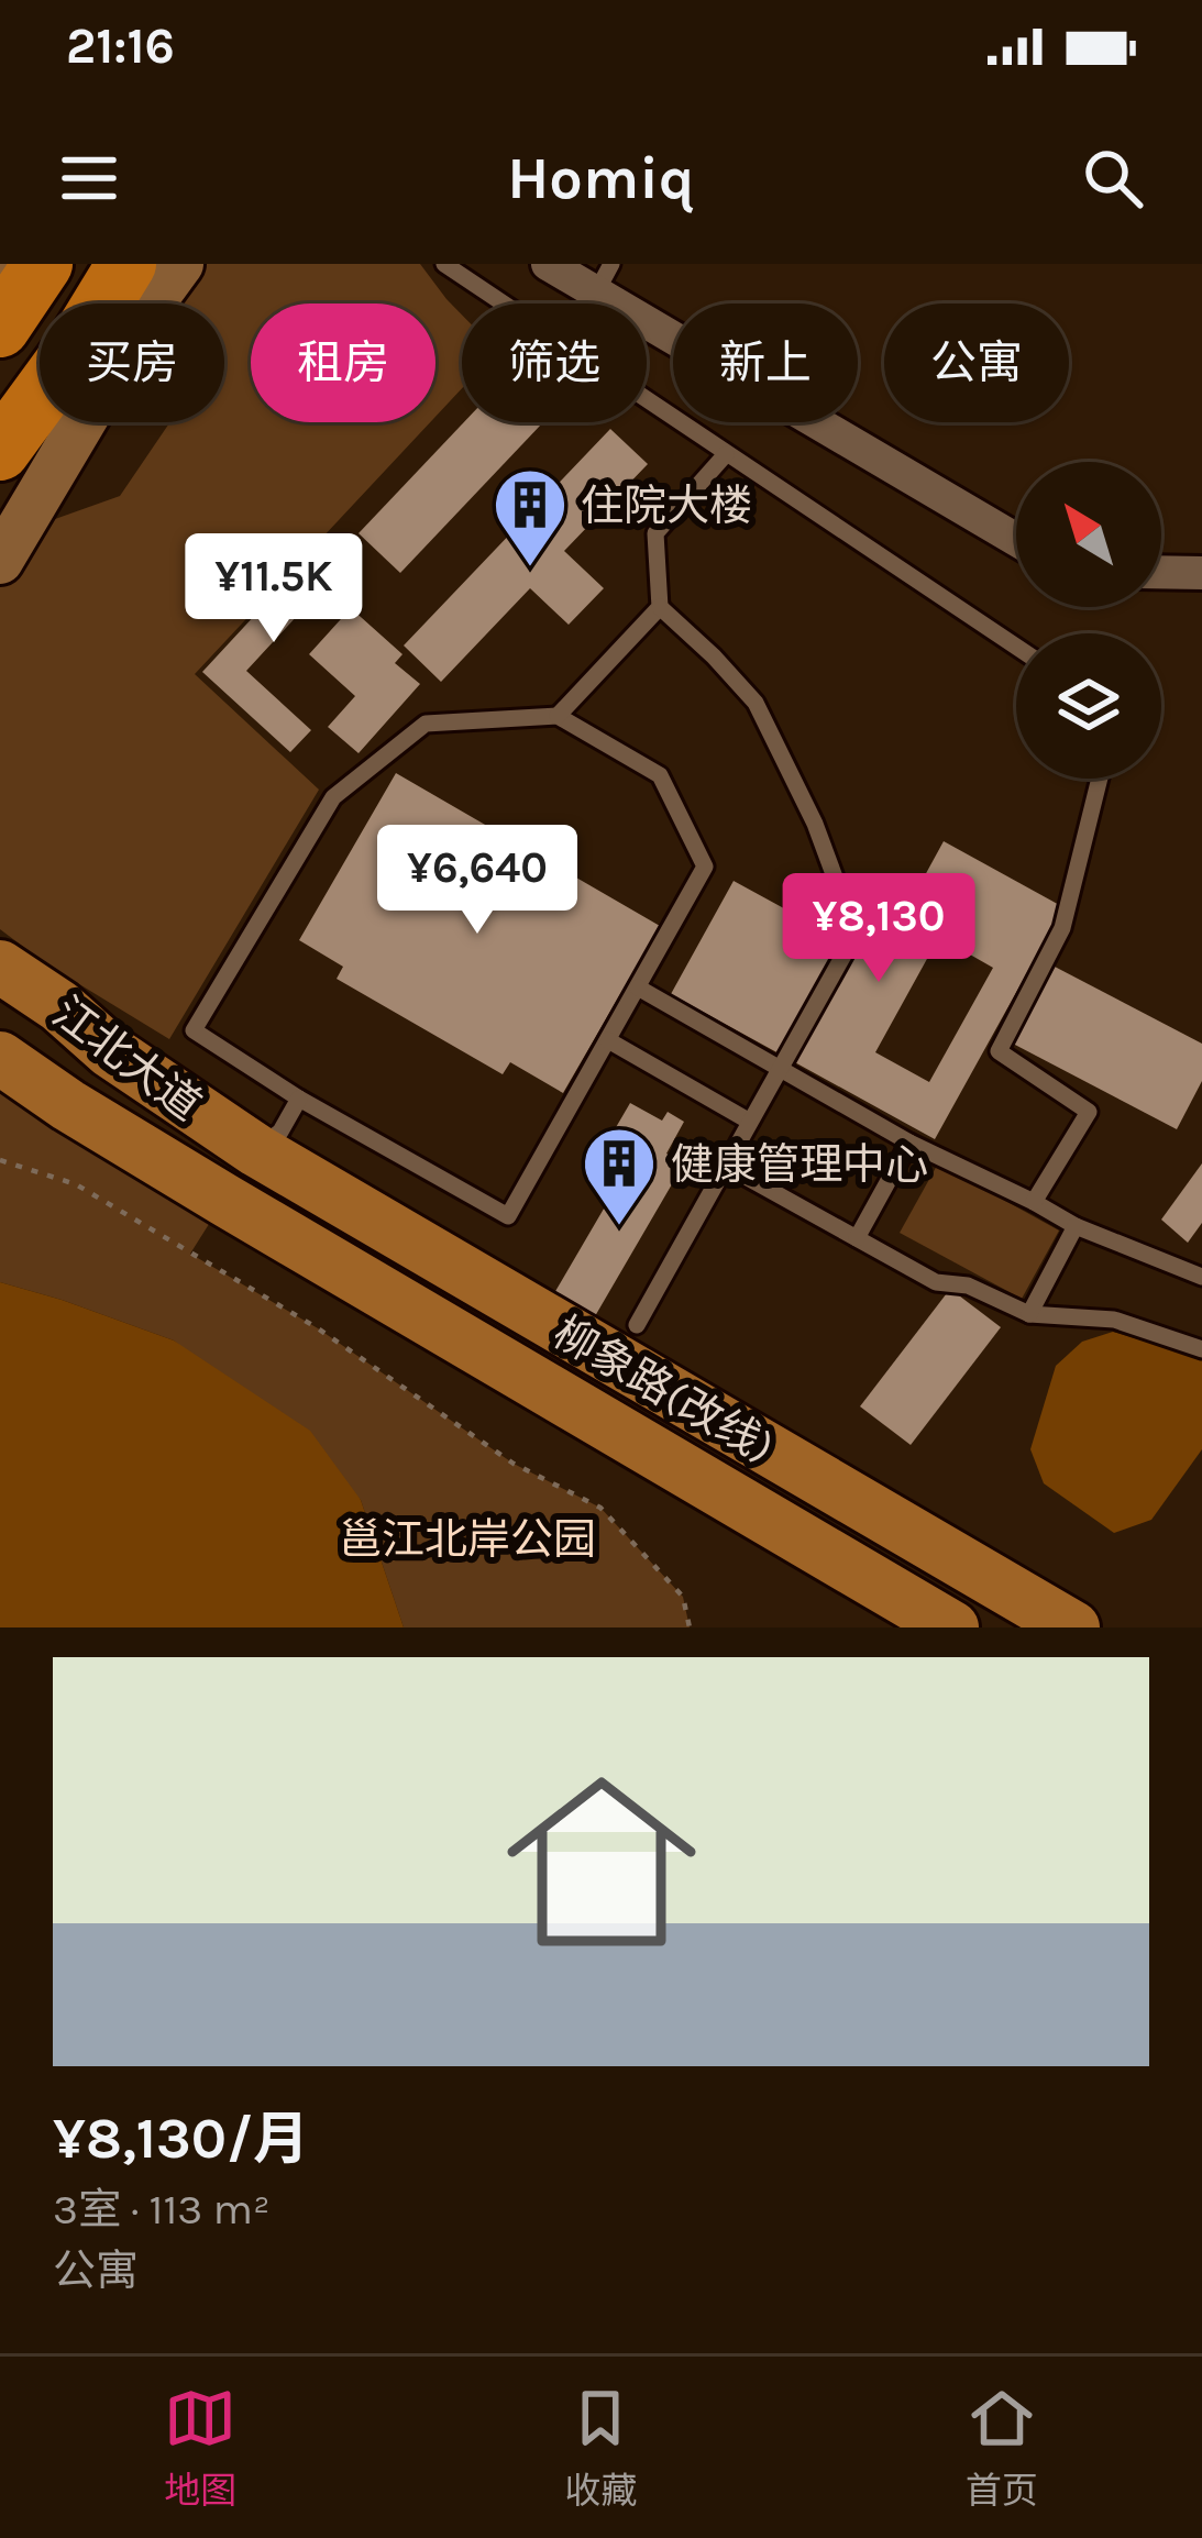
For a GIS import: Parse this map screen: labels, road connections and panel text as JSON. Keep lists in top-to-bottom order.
{
  "streets": {
    "main road": ["江北大道", "柳象路(改线)"]
  },
  "crossings": [
    ["江北大道", "柳象路(改线)"]
  ],
  "parks": ["邕江北岸公园"],
  "places": {
    "building": ["住院大楼", "健康管理中心"]
  },
  "north": "top left",
  "page": {
    "status": "21:16",
    "header": "Homiq",
    "chip": [
      "买房",
      "租房",
      "筛选",
      "新上",
      "公寓"
    ],
    "price": ["¥11.5K", "¥6,640", "¥8,130"],
    "list": [
      {
        "name": "¥8,130/月",
        "note": "3室 · 113 m² · 公寓"
      }
    ],
    "tabs": ["地图", "收藏", "首页"]
  }
}
